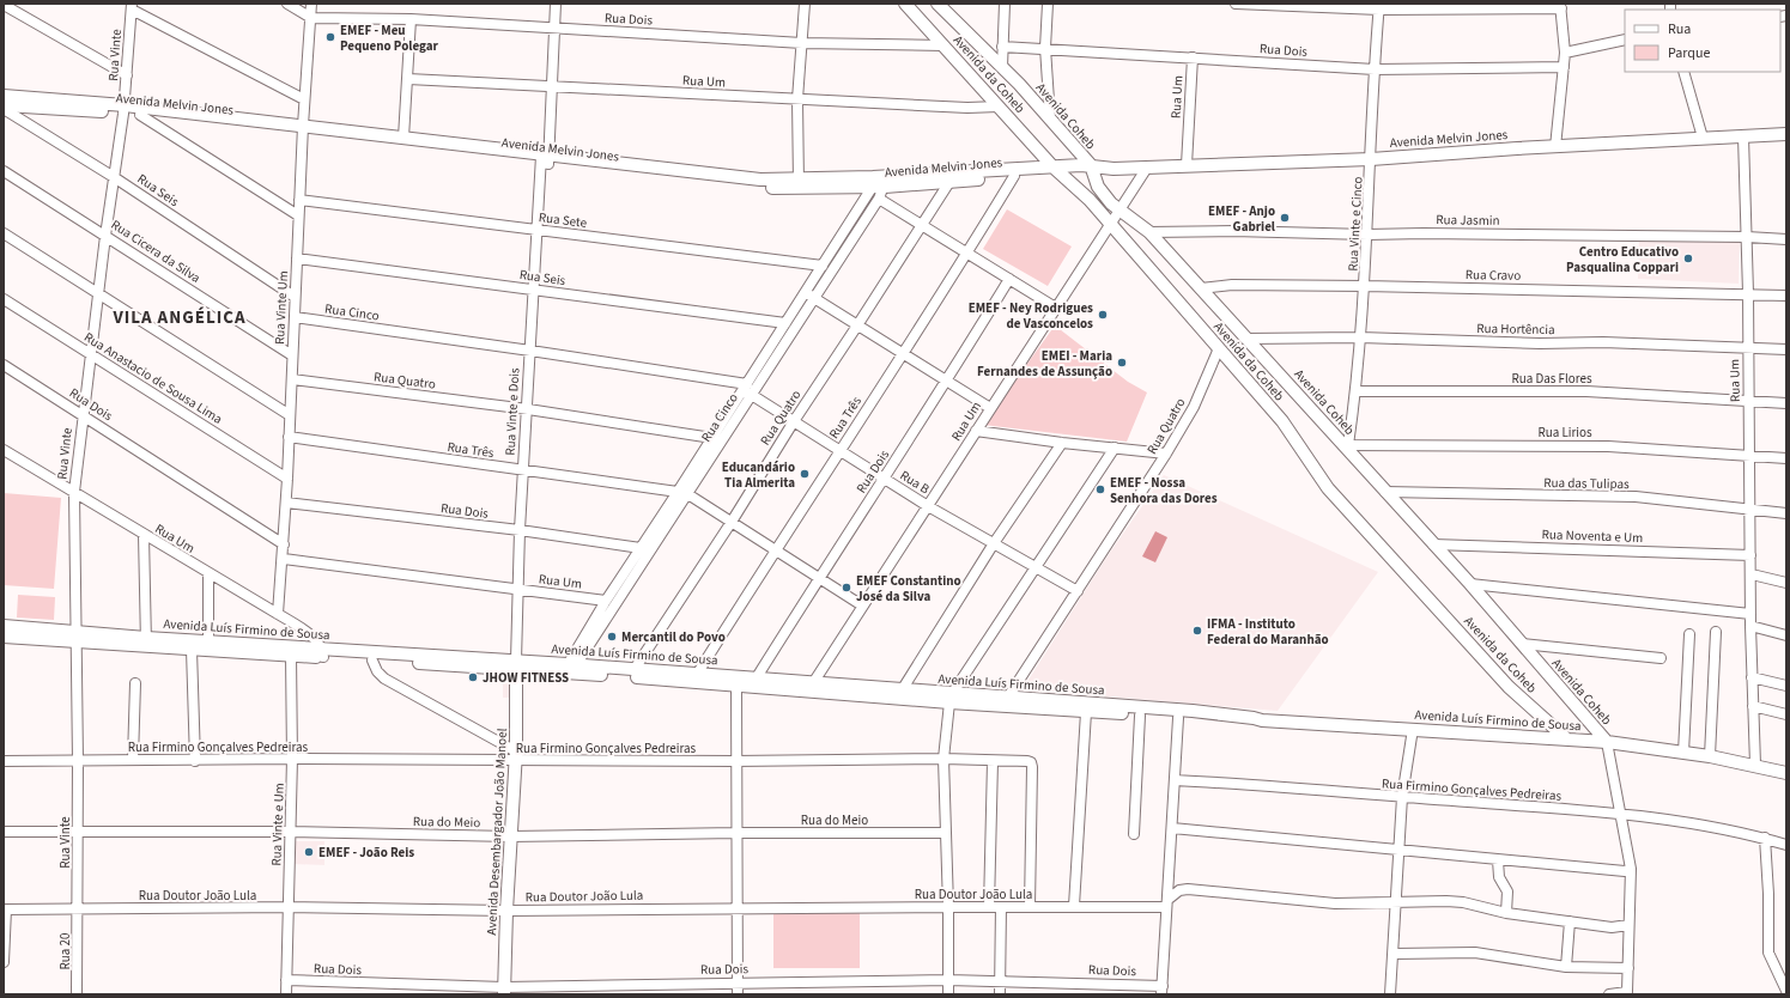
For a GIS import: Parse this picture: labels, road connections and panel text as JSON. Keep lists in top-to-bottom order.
{
  "streets": {
    "main road": [
      "Avenida da Coheb",
      "Avenida Melvin Jones",
      "Avenida Coheb",
      "Avenida Luís Firmino de Sousa",
      "Avenida Desembargador João Manoel"
    ],
    "street": [
      "Rua Dois",
      "Rua Vinte",
      "Rua Um",
      "Rua Seis",
      "Rua Sete",
      "Rua Jasmin",
      "Rua Vinte e Cinco",
      "Rua Cicera da Silva",
      "Rua Cravo",
      "Rua Vinte Um",
      "Rua Cinco",
      "Rua Hortência",
      "Rua Anastacio de Sousa Lima",
      "Rua Das Flores",
      "Rua Quatro",
      "Rua Vinte e Dois",
      "Rua Três",
      "Rua Lirios",
      "Rua B",
      "Rua das Tulipas",
      "Rua Noventa e Um",
      "Rua Firmino Gonçalves Pedreiras",
      "Rua do Meio",
      "Rua Vinte e Um",
      "Rua Doutor João Lula",
      "Rua 20"
    ]
  },
  "crossings": [
    ["Rua Dois", "Rua Vinte"],
    ["Rua Dois", "Avenida da Coheb"],
    ["Rua Dois", "Rua Um"],
    ["Rua Dois", "Rua Vinte e Cinco"],
    ["Rua Dois", "Rua Vinte Um"],
    ["Rua Dois", "Rua Cinco"],
    ["Rua Dois", "Rua Vinte e Dois"],
    ["Rua Dois", "Rua B"],
    ["Rua Dois", "Avenida Luís Firmino de Sousa"],
    ["Rua Dois", "Rua Vinte e Um"],
    ["Rua Dois", "Avenida Desembargador João Manoel"],
    ["Rua Vinte", "Rua Um"],
    ["Rua Vinte", "Avenida Melvin Jones"],
    ["Rua Vinte", "Rua Seis"],
    ["Rua Vinte", "Rua Cicera da Silva"],
    ["Rua Vinte", "Rua Anastacio de Sousa Lima"],
    ["Rua Vinte", "Avenida Luís Firmino de Sousa"],
    ["Rua Vinte", "Rua Firmino Gonçalves Pedreiras"],
    ["Rua Vinte", "Rua do Meio"],
    ["Rua Vinte", "Rua Doutor João Lula"],
    ["Rua Vinte", "Rua 20"],
    ["Avenida da Coheb", "Rua Um"],
    ["Avenida da Coheb", "Avenida Melvin Jones"],
    ["Avenida da Coheb", "Avenida Coheb"],
    ["Avenida da Coheb", "Rua Quatro"],
    ["Avenida da Coheb", "Avenida Luís Firmino de Sousa"],
    ["Rua Um", "Avenida Melvin Jones"],
    ["Rua Um", "Avenida Coheb"],
    ["Rua Um", "Rua Jasmin"],
    ["Rua Um", "Rua Cravo"],
    ["Rua Um", "Rua Vinte Um"],
    ["Rua Um", "Rua Cinco"],
    ["Rua Um", "Rua Hortência"],
    ["Rua Um", "Rua Das Flores"],
    ["Rua Um", "Rua Vinte e Dois"],
    ["Rua Um", "Rua Lirios"],
    ["Rua Um", "Rua B"],
    ["Rua Um", "Rua das Tulipas"],
    ["Rua Um", "Rua Noventa e Um"],
    ["Rua Um", "Avenida Luís Firmino de Sousa"],
    ["Avenida Melvin Jones", "Avenida Coheb"],
    ["Avenida Melvin Jones", "Rua Seis"],
    ["Avenida Melvin Jones", "Rua Vinte e Cinco"],
    ["Avenida Melvin Jones", "Rua Vinte Um"],
    ["Avenida Melvin Jones", "Rua Cinco"],
    ["Avenida Melvin Jones", "Rua Quatro"],
    ["Avenida Melvin Jones", "Rua Vinte e Dois"],
    ["Avenida Melvin Jones", "Rua Três"],
    ["Avenida Coheb", "Rua Jasmin"],
    ["Avenida Coheb", "Rua Vinte e Cinco"],
    ["Avenida Coheb", "Rua Cravo"],
    ["Avenida Coheb", "Rua Hortência"],
    ["Avenida Coheb", "Rua Lirios"],
    ["Avenida Coheb", "Rua das Tulipas"],
    ["Avenida Coheb", "Rua Noventa e Um"],
    ["Avenida Coheb", "Avenida Luís Firmino de Sousa"],
    ["Rua Seis", "Rua Vinte Um"],
    ["Rua Seis", "Rua Cinco"],
    ["Rua Seis", "Rua Vinte e Dois"],
    ["Rua Sete", "Rua Vinte Um"],
    ["Rua Sete", "Rua Cinco"],
    ["Rua Sete", "Rua Vinte e Dois"],
    ["Rua Jasmin", "Rua Vinte e Cinco"],
    ["Rua Vinte e Cinco", "Rua Cravo"],
    ["Rua Vinte e Cinco", "Rua Hortência"],
    ["Rua Vinte e Cinco", "Rua Das Flores"],
    ["Rua Vinte e Cinco", "Rua Lirios"],
    ["Rua Cicera da Silva", "Rua Vinte Um"],
    ["Rua Vinte Um", "Rua Cinco"],
    ["Rua Vinte Um", "Rua Anastacio de Sousa Lima"],
    ["Rua Vinte Um", "Rua Quatro"],
    ["Rua Vinte Um", "Rua Três"],
    ["Rua Cinco", "Rua Quatro"],
    ["Rua Cinco", "Rua Vinte e Dois"],
    ["Rua Cinco", "Rua Três"],
    ["Rua Cinco", "Rua B"],
    ["Rua Cinco", "Avenida Luís Firmino de Sousa"],
    ["Rua Quatro", "Rua Vinte e Dois"],
    ["Rua Quatro", "Rua B"],
    ["Rua Quatro", "Avenida Luís Firmino de Sousa"],
    ["Rua Vinte e Dois", "Rua Três"],
    ["Rua Vinte e Dois", "Avenida Luís Firmino de Sousa"],
    ["Rua Vinte e Dois", "Avenida Desembargador João Manoel"],
    ["Rua Três", "Rua B"],
    ["Rua Três", "Avenida Luís Firmino de Sousa"],
    ["Avenida Luís Firmino de Sousa", "Rua Vinte e Um"],
    ["Avenida Luís Firmino de Sousa", "Avenida Desembargador João Manoel"],
    ["Rua Firmino Gonçalves Pedreiras", "Rua Vinte e Um"],
    ["Rua Firmino Gonçalves Pedreiras", "Avenida Desembargador João Manoel"],
    ["Rua Firmino Gonçalves Pedreiras", "Rua Doutor João Lula"],
    ["Rua do Meio", "Rua Vinte e Um"],
    ["Rua do Meio", "Avenida Desembargador João Manoel"],
    ["Rua Vinte e Um", "Rua Doutor João Lula"],
    ["Avenida Desembargador João Manoel", "Rua Doutor João Lula"],
    ["Rua Doutor João Lula", "Rua 20"]
  ],
  "districts": ["VILA ANGÉLICA"],
  "places": [
    "EMEF - Meu Pequeno Polegar",
    "EMEF - Anjo Gabriel",
    "Centro Educativo Pasqualina Coppari",
    "EMEF - Ney Rodrigues de Vasconcelos",
    "EMEI - Maria Fernandes de Assunção",
    "Educandário Tia Almerita",
    "EMEF - Nossa Senhora das Dores",
    "EMEF Constantino José da Silva",
    "IFMA - Instituto Federal do Maranhão",
    "Mercantil do Povo",
    "JHOW FITNESS",
    "EMEF - João Reis"
  ],
  "legend": ["Rua", "Parque"]
}
